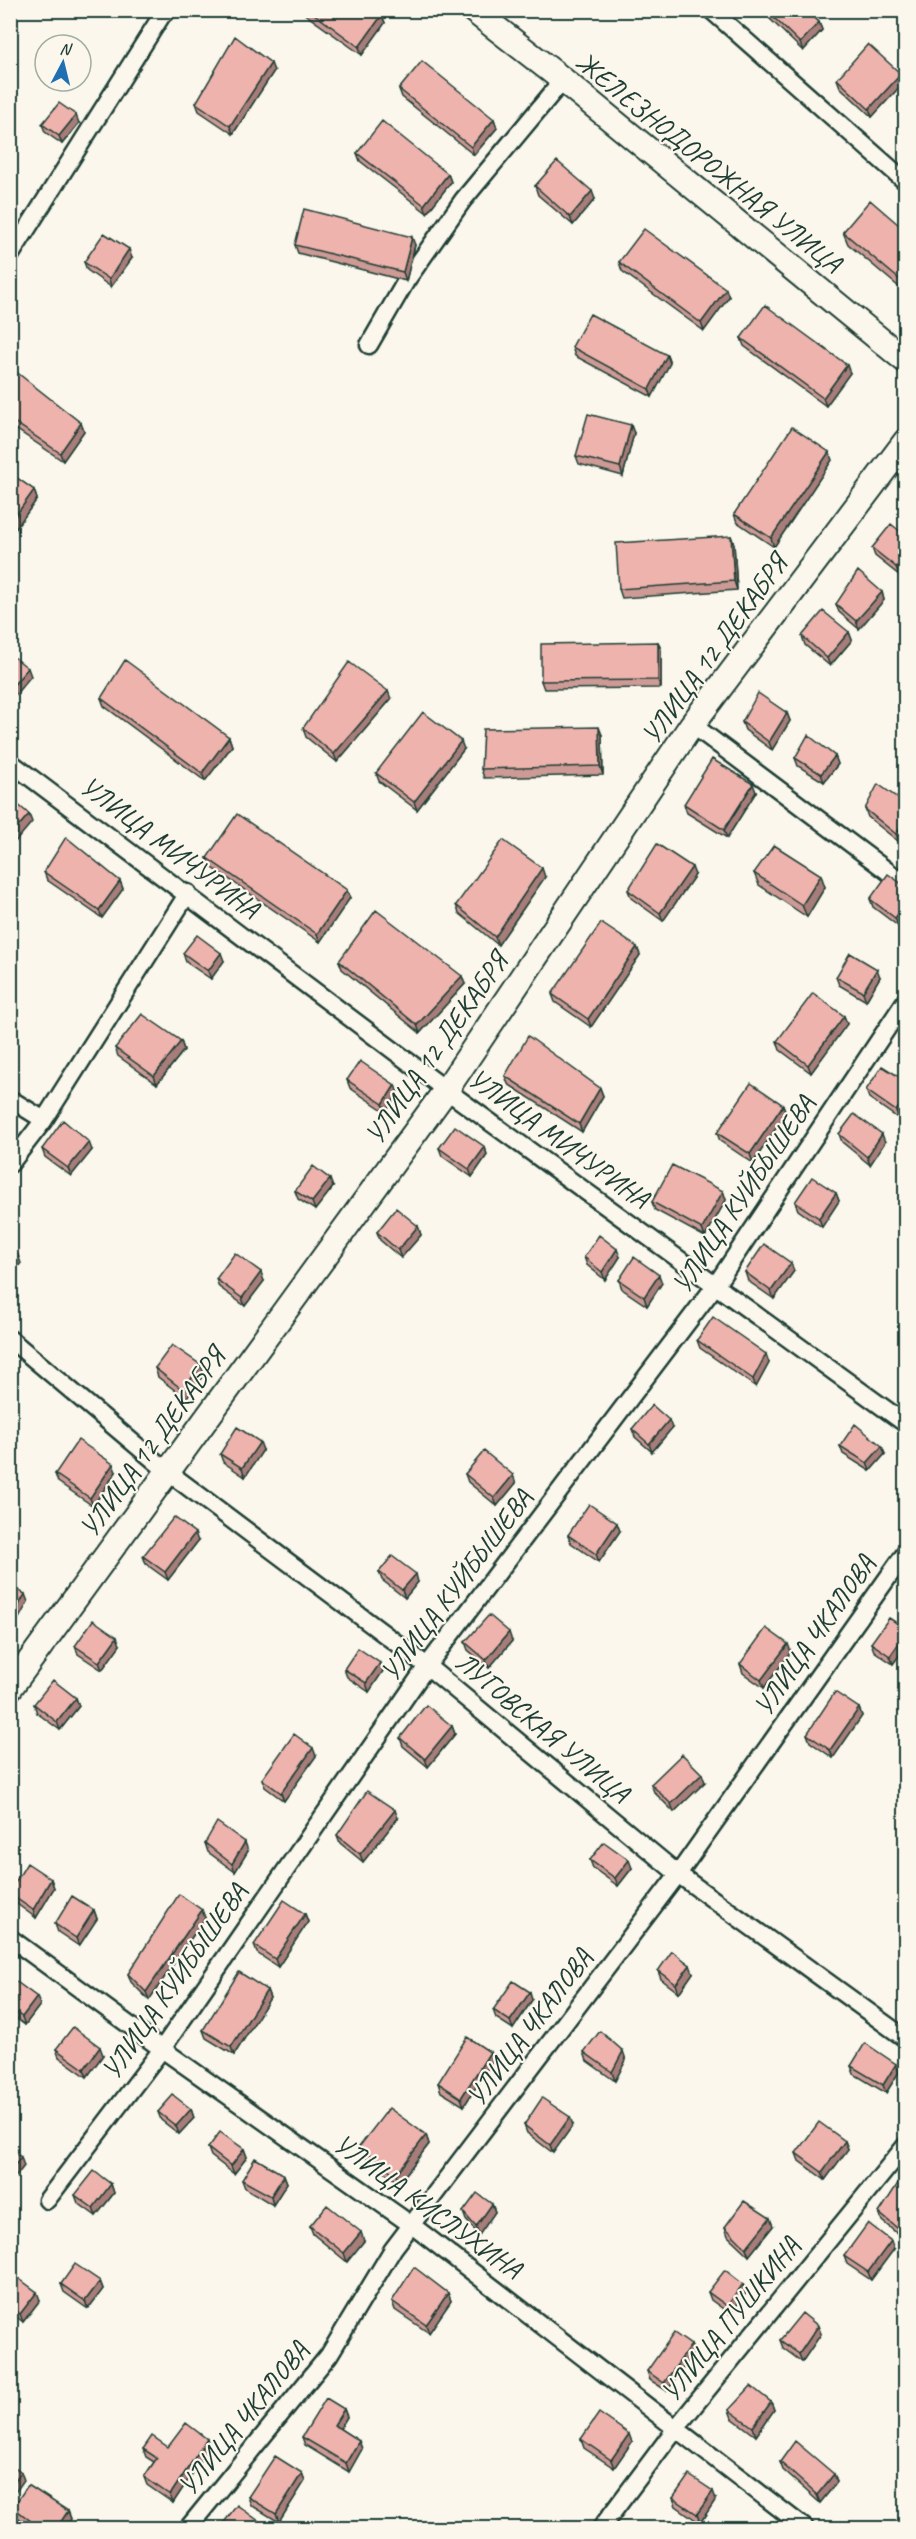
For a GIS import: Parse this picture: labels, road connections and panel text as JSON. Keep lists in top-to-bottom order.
{
  "streets": {
    "street": [
      "ЖЕЛЕЗНОДОРОЖНАЯ УЛИЦА",
      "УЛИЦА 12 ДЕКАБРЯ",
      "УЛИЦА МИЧУРИНА",
      "УЛИЦА КУЙБЫШЕВА",
      "УЛИЦА ЧКАЛОВА",
      "ЛУГОВСКАЯ УЛИЦА",
      "УЛИЦА КИСЛУХИНА",
      "УЛИЦА ПУШКИНА"
    ]
  },
  "crossings": [
    ["УЛИЦА 12 ДЕКАБРЯ", "УЛИЦА МИЧУРИНА"],
    ["УЛИЦА 12 ДЕКАБРЯ", "ЛУГОВСКАЯ УЛИЦА"],
    ["УЛИЦА МИЧУРИНА", "УЛИЦА КУЙБЫШЕВА"],
    ["УЛИЦА КУЙБЫШЕВА", "ЛУГОВСКАЯ УЛИЦА"],
    ["УЛИЦА КУЙБЫШЕВА", "УЛИЦА КИСЛУХИНА"],
    ["УЛИЦА ЧКАЛОВА", "ЛУГОВСКАЯ УЛИЦА"],
    ["УЛИЦА ЧКАЛОВА", "УЛИЦА КИСЛУХИНА"],
    ["УЛИЦА КИСЛУХИНА", "УЛИЦА ПУШКИНА"]
  ],
  "north": "top"
}
